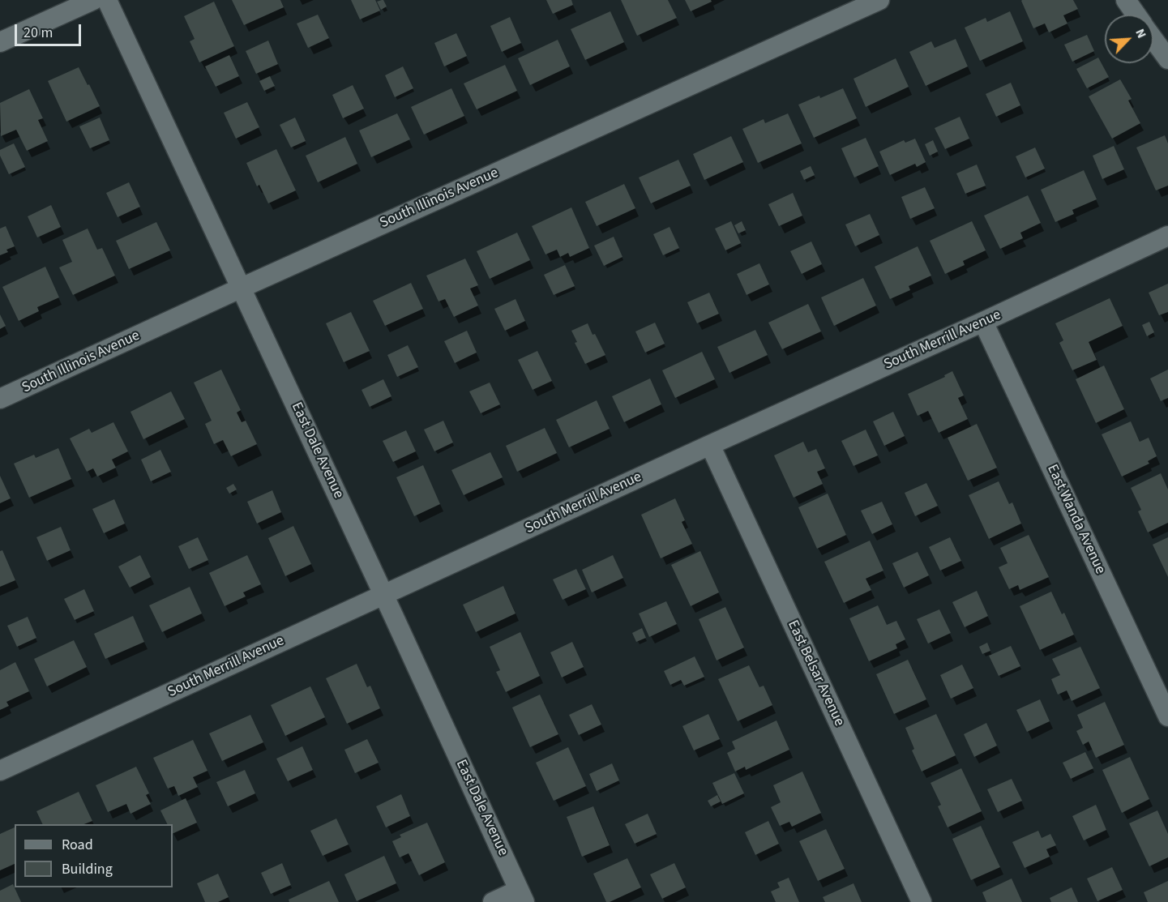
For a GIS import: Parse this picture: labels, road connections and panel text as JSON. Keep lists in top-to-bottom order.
{
  "streets": {
    "street": [
      "South Illinois Avenue",
      "South Merrill Avenue",
      "East Dale Avenue",
      "East Wanda Avenue",
      "East Belsar Avenue"
    ]
  },
  "crossings": [
    ["South Illinois Avenue", "East Dale Avenue"],
    ["South Merrill Avenue", "East Dale Avenue"],
    ["South Merrill Avenue", "East Wanda Avenue"],
    ["South Merrill Avenue", "East Belsar Avenue"]
  ],
  "legend": ["Road", "Building"],
  "scale_bar": "20 m",
  "north": "top right"
}
